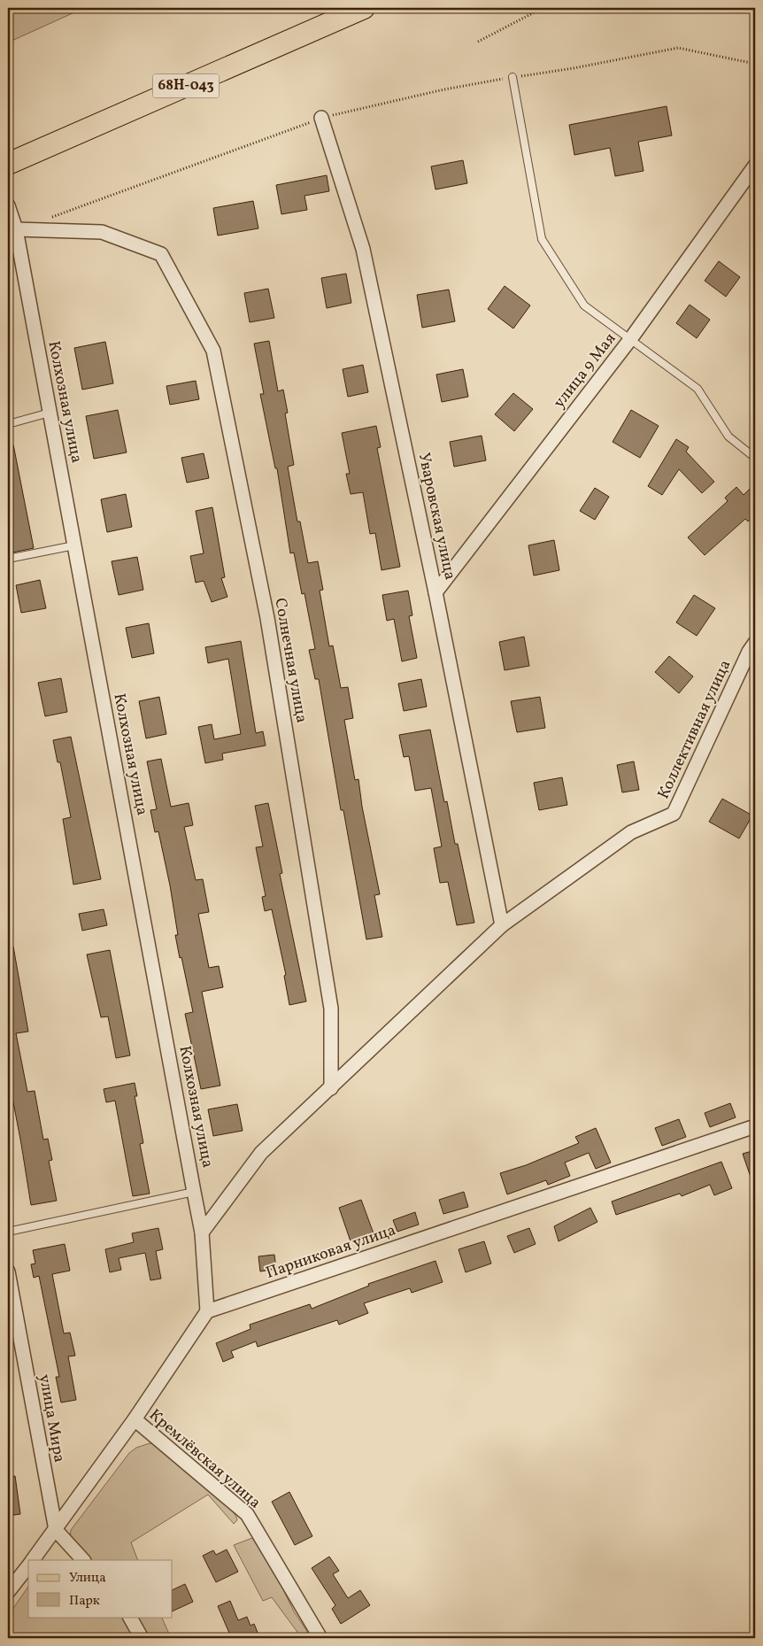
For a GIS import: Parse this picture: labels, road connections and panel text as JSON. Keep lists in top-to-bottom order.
{
  "streets": {
    "main road": ["68Н-043"],
    "street": [
      "улица 9 Мая",
      "Колхозная улица",
      "Уваровская улица",
      "Солнечная улица",
      "Коллективная улица",
      "Парниковая улица",
      "улица Мира",
      "Кремлёвская улица"
    ]
  },
  "crossings": [
    ["улица 9 Мая", "Уваровская улица"],
    ["Колхозная улица", "Солнечная улица"],
    ["Колхозная улица", "Коллективная улица"],
    ["Колхозная улица", "Парниковая улица"],
    ["Уваровская улица", "Коллективная улица"],
    ["Солнечная улица", "Коллективная улица"]
  ],
  "legend": ["Улица", "Парк"]
}
